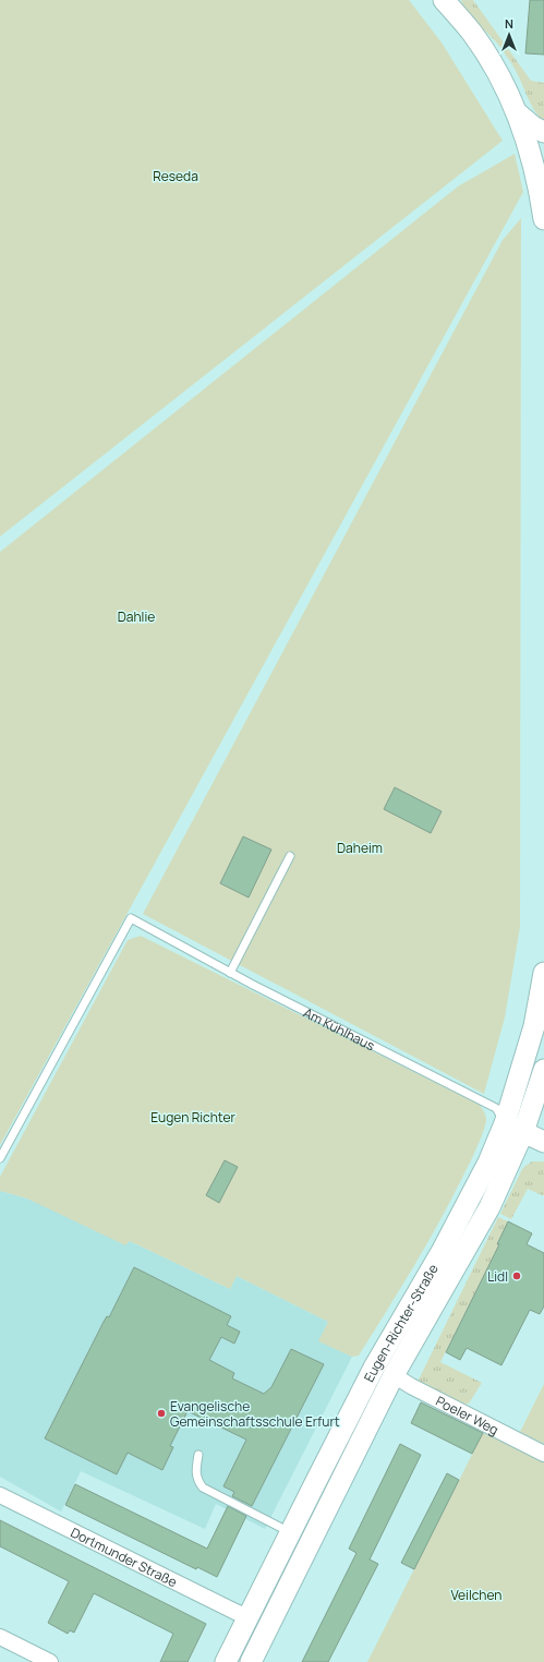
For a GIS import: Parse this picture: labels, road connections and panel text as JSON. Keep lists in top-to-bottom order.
{
  "streets": {
    "main road": ["Am Kühlhaus", "Eugen-Richter-Straße"],
    "street": ["Poeler Weg", "Dortmunder Straße"]
  },
  "crossings": [
    ["Am Kühlhaus", "Eugen-Richter-Straße"],
    ["Eugen-Richter-Straße", "Poeler Weg"],
    ["Eugen-Richter-Straße", "Dortmunder Straße"]
  ],
  "parks": [
    "Reseda",
    "Dahlie",
    "Daheim",
    "Eugen Richter",
    "Veilchen"
  ],
  "places": ["Lidl", "Evangelische Gemeinschaftsschule Erfurt"],
  "north": "top"
}
